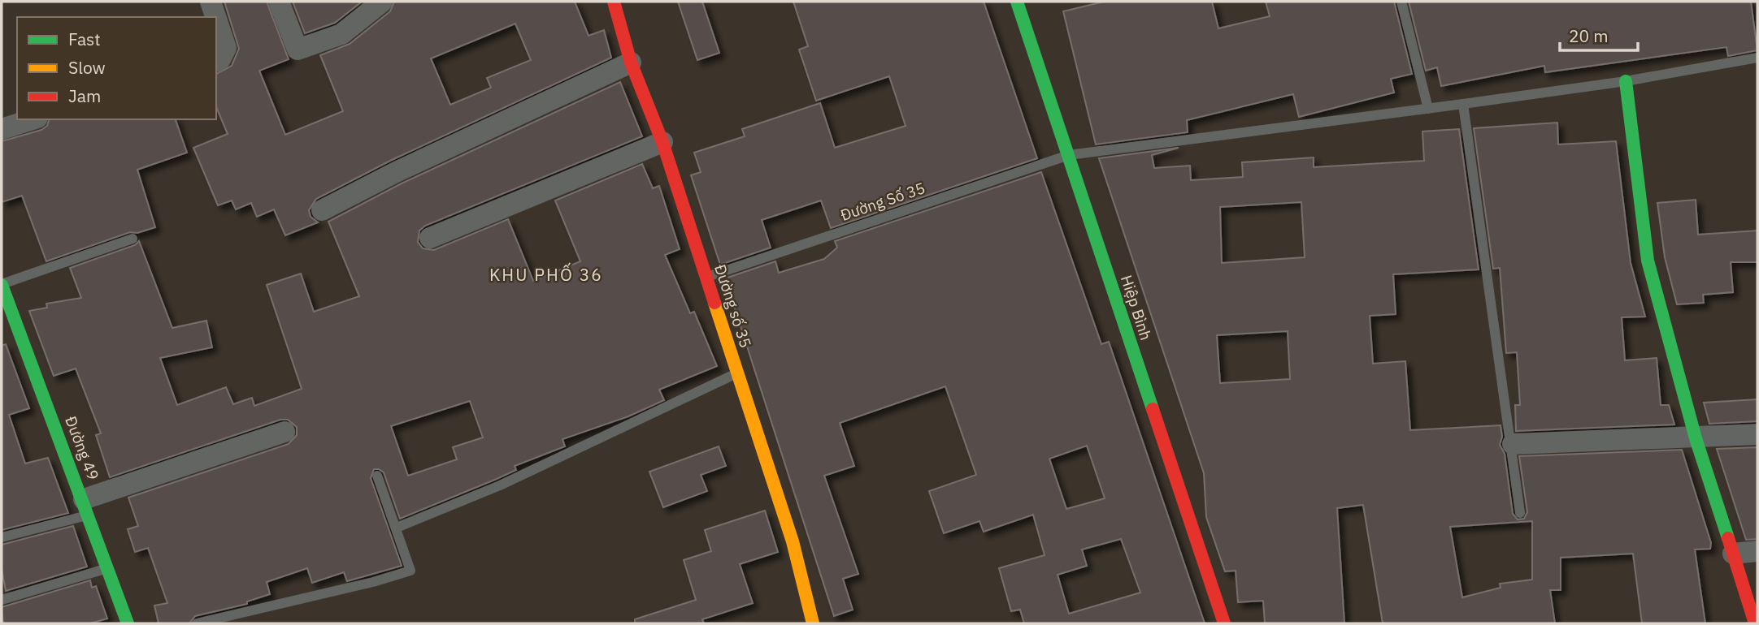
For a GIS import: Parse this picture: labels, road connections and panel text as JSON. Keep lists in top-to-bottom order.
{
  "streets": {
    "street": ["Đường số 35", "Hiệp Bình", "Đường 49"],
    "lane": ["Đường Số 35"]
  },
  "crossings": [
    ["Đường Số 35", "Đường số 35"],
    ["Đường Số 35", "Hiệp Bình"]
  ],
  "districts": ["KHU PHỐ 36"],
  "legend": ["Fast", "Slow", "Jam"],
  "scale_bar": "20 m"
}
